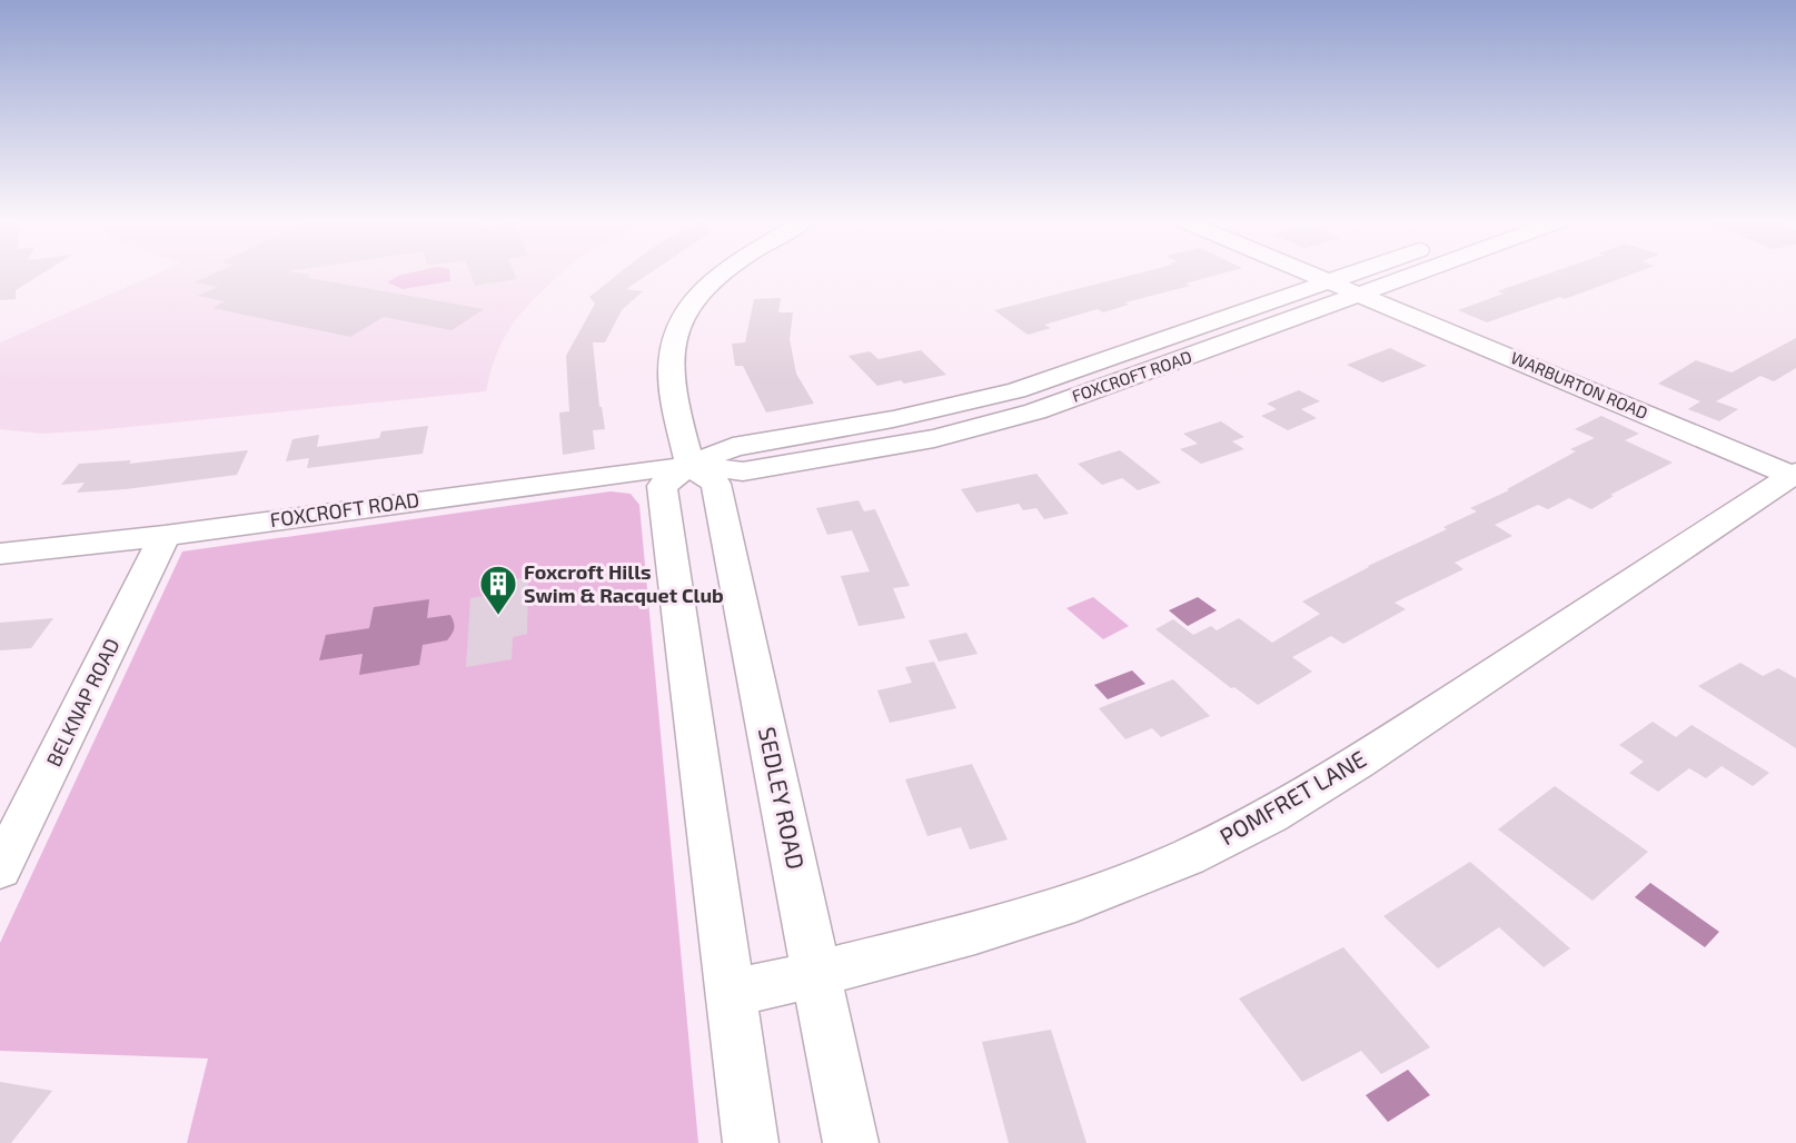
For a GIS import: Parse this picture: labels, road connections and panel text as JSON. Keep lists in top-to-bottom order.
{
  "streets": {
    "street": [
      "FOXCROFT ROAD",
      "WARBURTON ROAD",
      "BELKNAP ROAD",
      "SEDLEY ROAD",
      "POMFRET LANE"
    ]
  },
  "crossings": [
    ["FOXCROFT ROAD", "WARBURTON ROAD"],
    ["FOXCROFT ROAD", "BELKNAP ROAD"],
    ["FOXCROFT ROAD", "SEDLEY ROAD"],
    ["WARBURTON ROAD", "POMFRET LANE"],
    ["SEDLEY ROAD", "POMFRET LANE"]
  ],
  "places": {
    "building": ["Foxcroft Hills Swim & Racquet Club"]
  }
}
